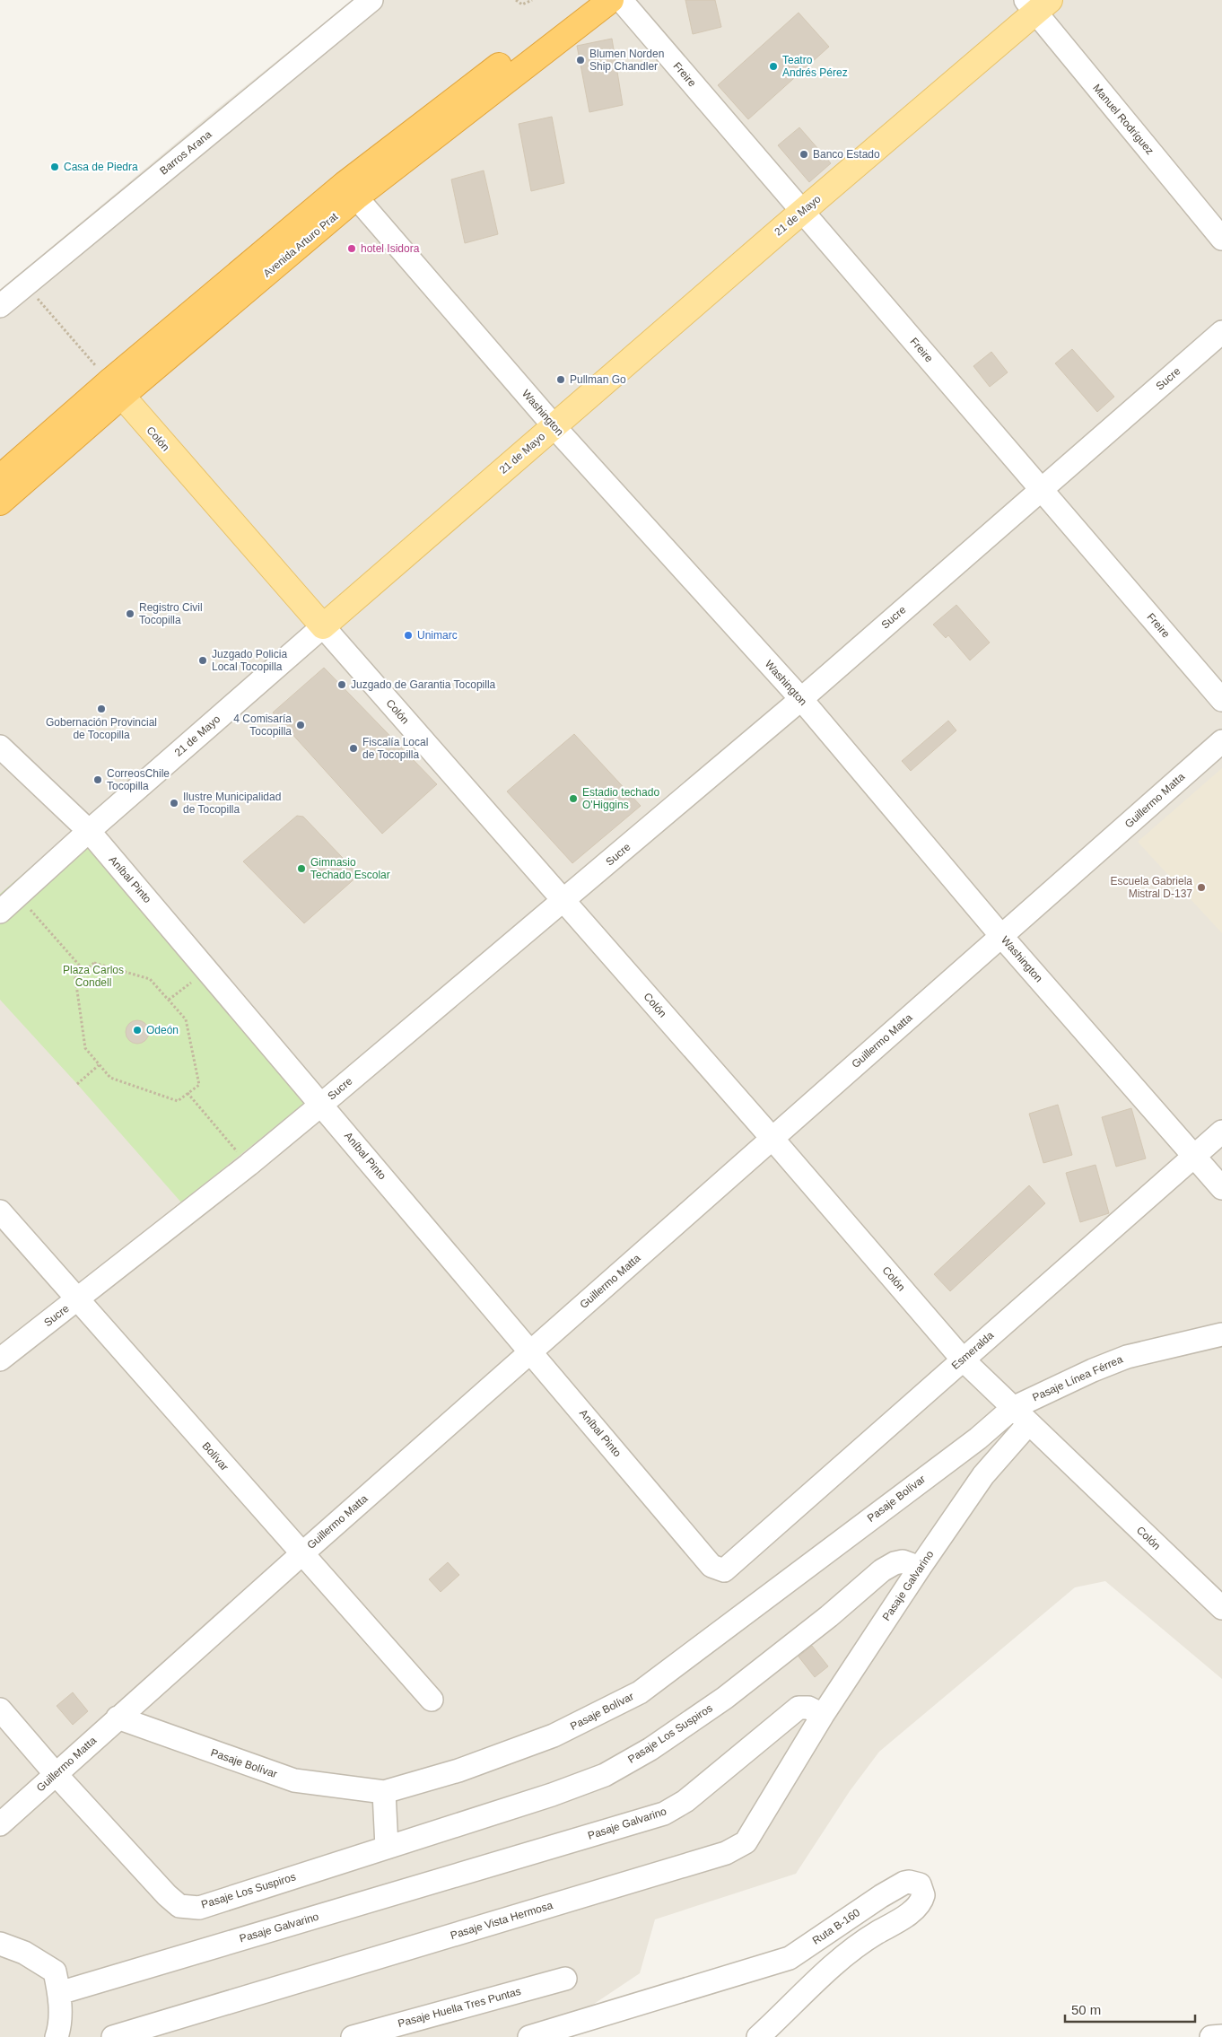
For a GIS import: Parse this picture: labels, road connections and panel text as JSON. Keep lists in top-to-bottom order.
{
  "streets": {
    "highway": ["Avenida Arturo Prat"],
    "main road": ["21 de Mayo", "Colón"],
    "street": [
      "Freire",
      "Manuel Rodríguez",
      "Barros Arana",
      "Sucre",
      "Washington",
      "Guillermo Matta",
      "Aníbal Pinto",
      "Esmeralda",
      "Pasaje Línea Férrea",
      "Bolívar",
      "Pasaje Bolívar",
      "Pasaje Galvarino",
      "Pasaje Los Suspiros",
      "Pasaje Vista Hermosa",
      "Ruta B-160",
      "Pasaje Huella Tres Puntas"
    ]
  },
  "crossings": [
    ["Freire", "21 de Mayo"],
    ["Freire", "Sucre"],
    ["Manuel Rodríguez", "21 de Mayo"],
    ["21 de Mayo", "Washington"],
    ["21 de Mayo", "Colón"],
    ["21 de Mayo", "Aníbal Pinto"],
    ["Avenida Arturo Prat", "Washington"],
    ["Avenida Arturo Prat", "Colón"],
    ["Sucre", "Washington"],
    ["Sucre", "Colón"],
    ["Sucre", "Aníbal Pinto"],
    ["Sucre", "Bolívar"],
    ["Washington", "Guillermo Matta"],
    ["Washington", "Esmeralda"],
    ["Colón", "Guillermo Matta"],
    ["Colón", "Esmeralda"],
    ["Colón", "Pasaje Línea Férrea"],
    ["Colón", "Pasaje Bolívar"],
    ["Colón", "Pasaje Galvarino"],
    ["Guillermo Matta", "Aníbal Pinto"],
    ["Guillermo Matta", "Bolívar"],
    ["Guillermo Matta", "Pasaje Bolívar"],
    ["Guillermo Matta", "Pasaje Los Suspiros"],
    ["Aníbal Pinto", "Esmeralda"],
    ["Pasaje Línea Férrea", "Pasaje Bolívar"],
    ["Pasaje Galvarino", "Pasaje Los Suspiros"],
    ["Pasaje Galvarino", "Pasaje Vista Hermosa"]
  ],
  "parks": ["Plaza Carlos Condell"],
  "places": [
    "Blumen Norden Ship Chandler",
    "Teatro Andrés Pérez",
    "Banco Estado",
    "Casa de Piedra",
    "hotel Isidora",
    "Pullman Go",
    "Registro Civil Tocopilla",
    "Unimarc",
    "Juzgado Policia Local Tocopilla",
    "Juzgado de Garantia Tocopilla",
    "Gobernación Provincial de Tocopilla",
    "4 Comisaría Tocopilla",
    "Fiscalía Local de Tocopilla",
    "CorreosChile Tocopilla",
    "Estadio techado O'Higgins",
    "Ilustre Municipalidad de Tocopilla",
    "Gimnasio Techado Escolar",
    "Escuela Gabriela Mistral D-137",
    "Odeón"
  ],
  "scale_bar": "50 m"
}
